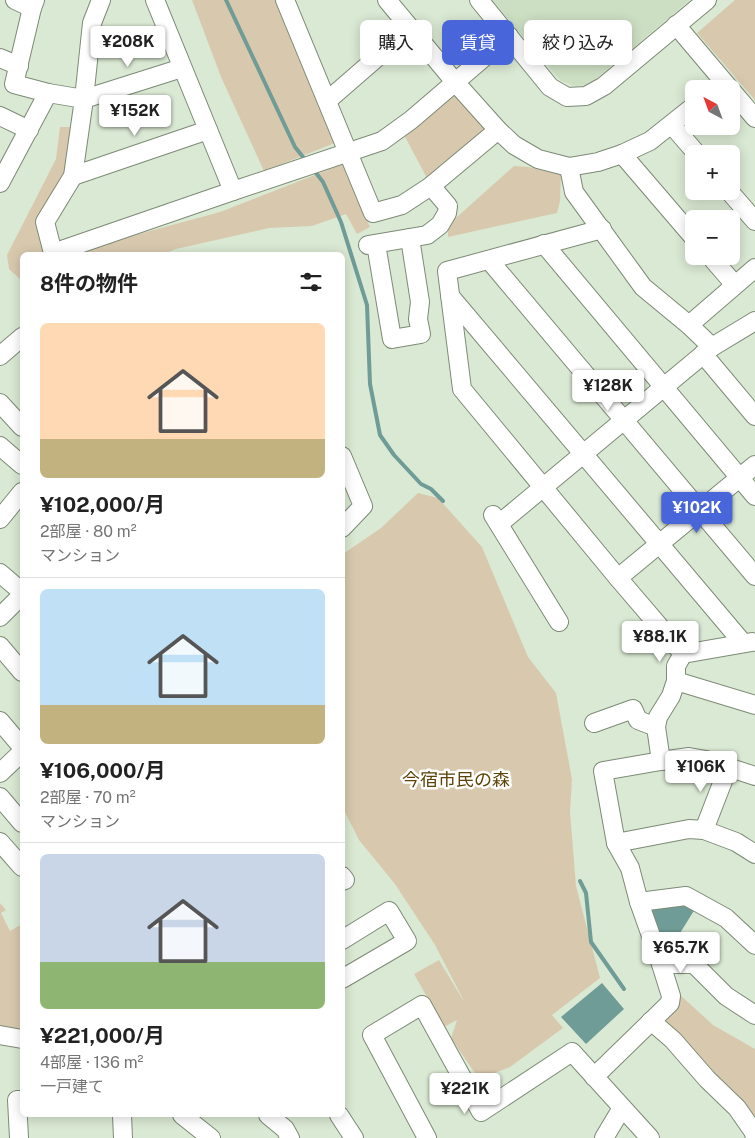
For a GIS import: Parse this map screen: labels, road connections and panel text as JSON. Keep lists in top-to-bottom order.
{
  "parks": ["今宿市民の森"],
  "north": "top left",
  "page": {
    "chip": ["購入", "賃貸", "絞り込み"],
    "price": [
      "¥208K",
      "¥152K",
      "¥128K",
      "¥102K",
      "¥88.1K",
      "¥106K",
      "¥65.7K",
      "¥221K"
    ],
    "map_buttons": ["+", "−"],
    "heading": "8件の物件",
    "list": [
      {
        "name": "¥102,000/月",
        "note": "2部屋 · 80 m² · マンション"
      },
      {
        "name": "¥106,000/月",
        "note": "2部屋 · 70 m² · マンション"
      },
      {
        "name": "¥221,000/月",
        "note": "4部屋 · 136 m² · 一戸建て"
      }
    ]
  }
}
